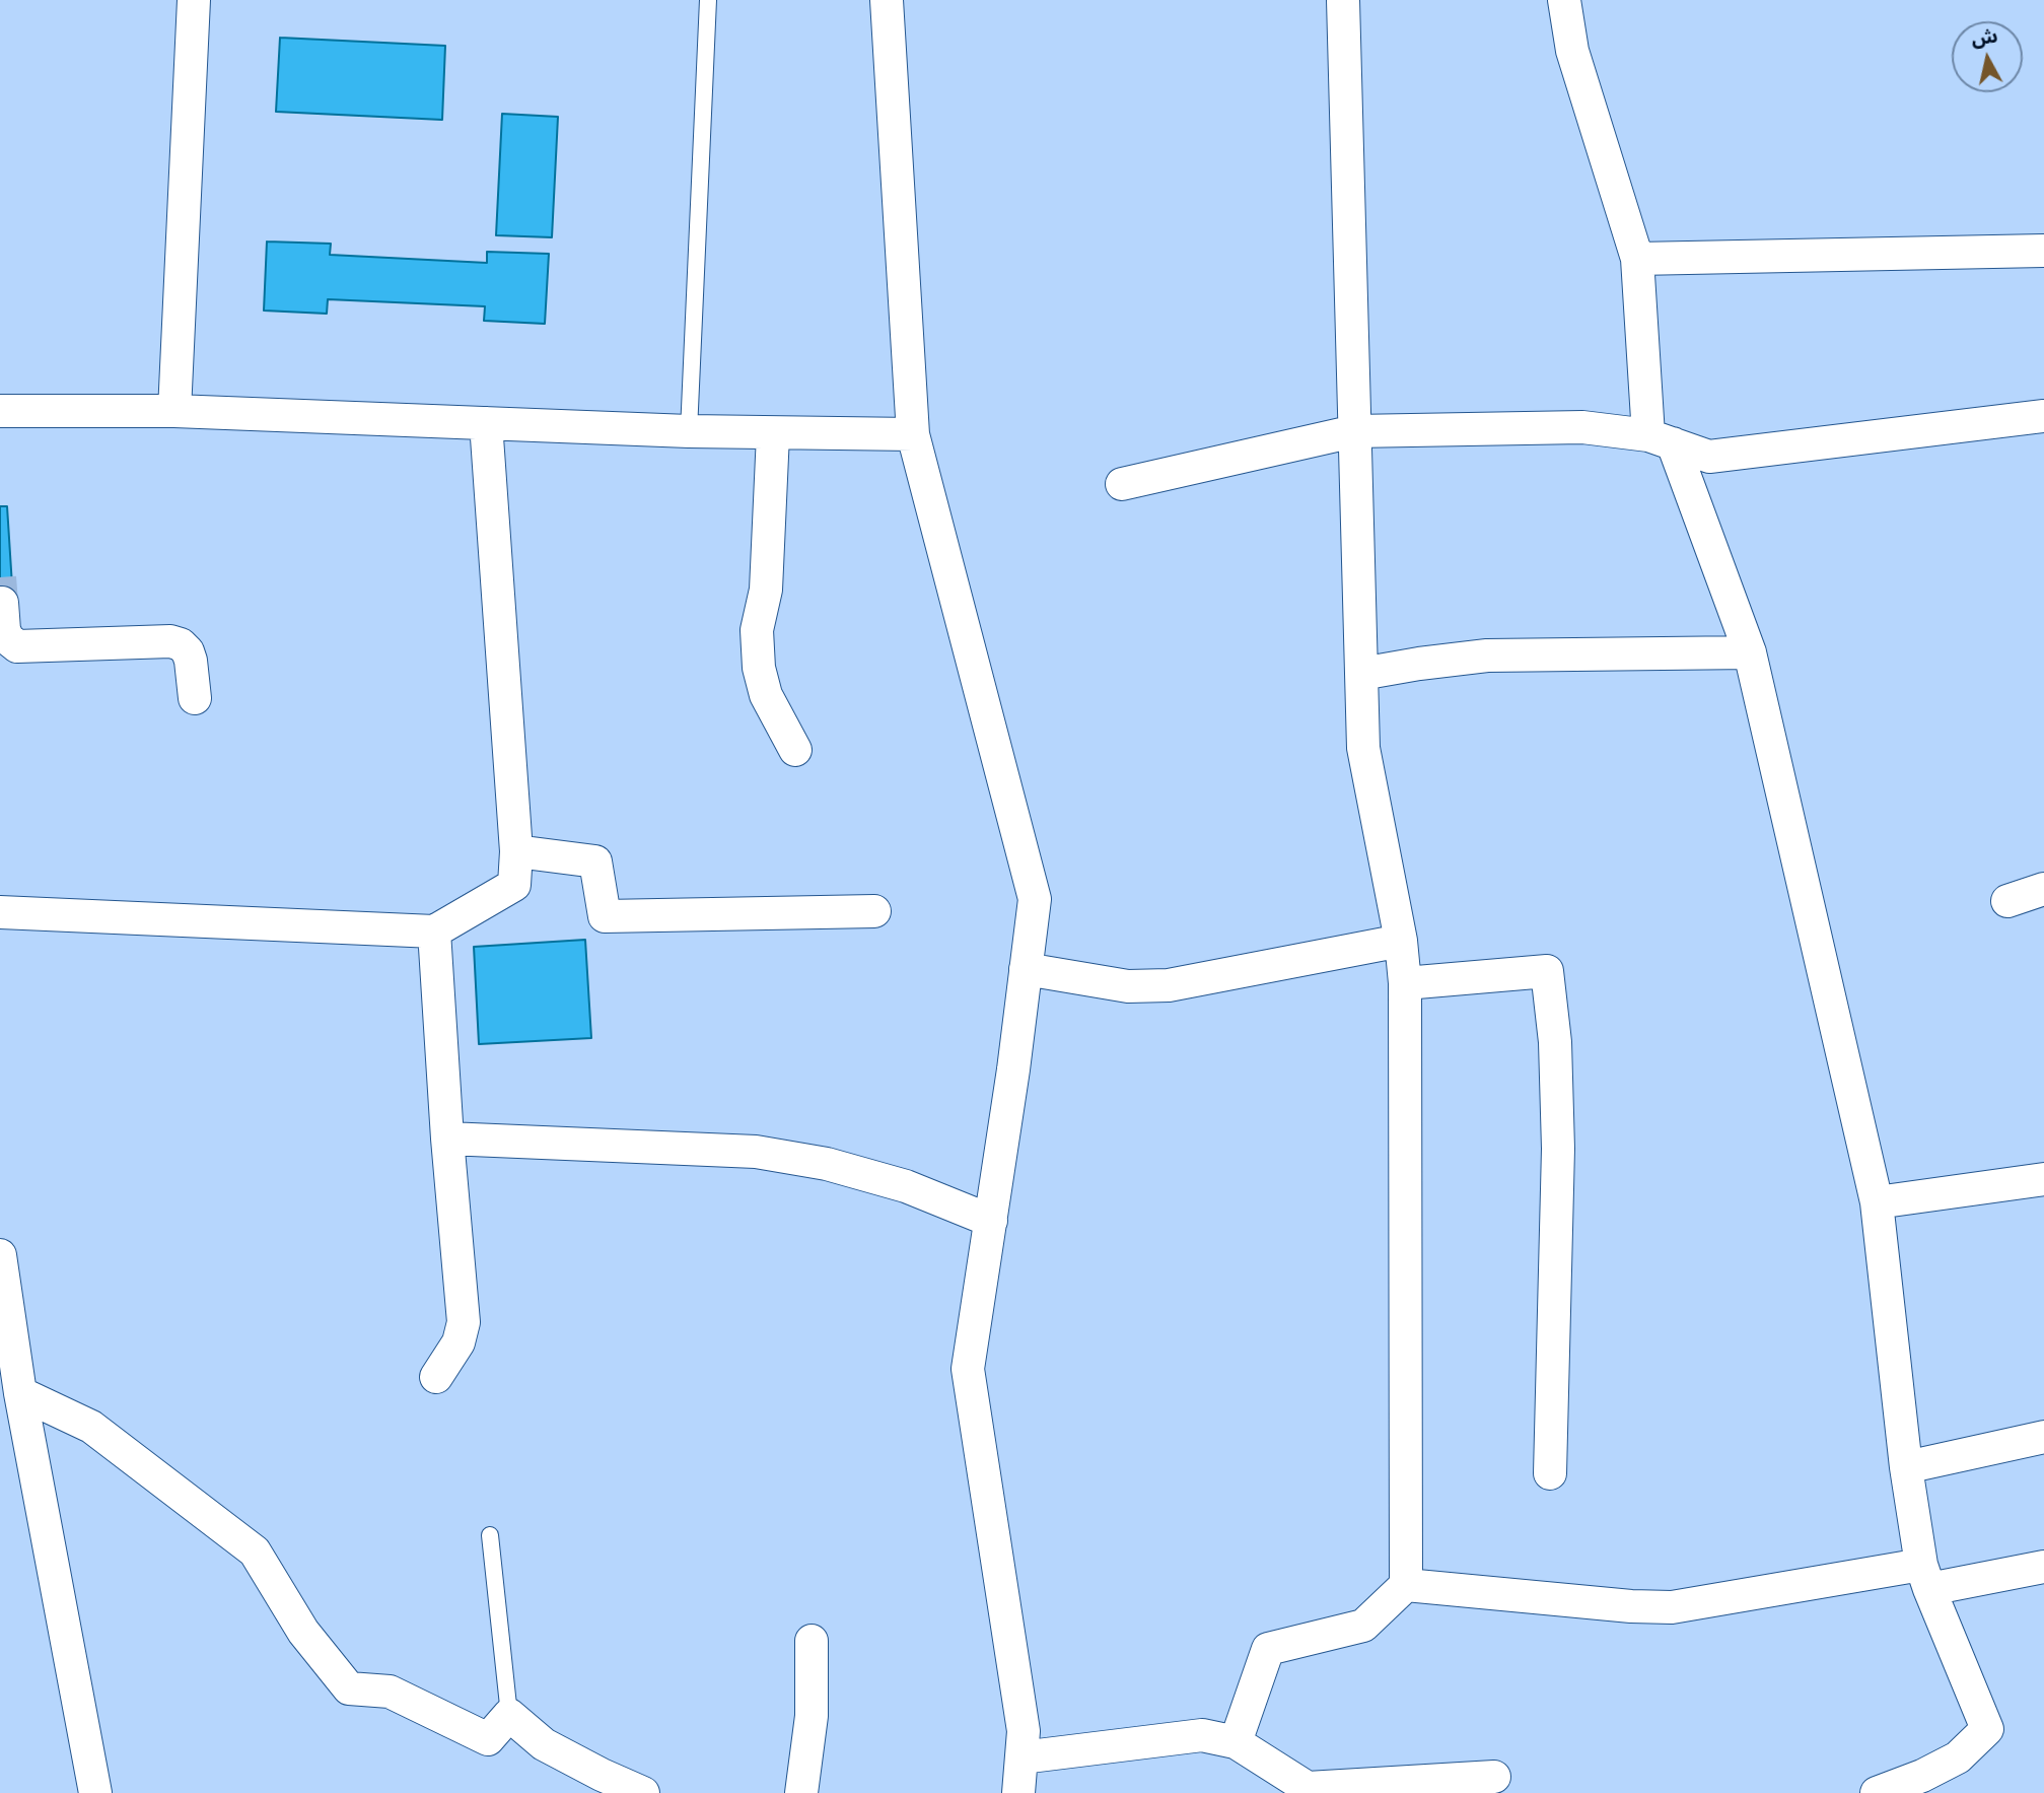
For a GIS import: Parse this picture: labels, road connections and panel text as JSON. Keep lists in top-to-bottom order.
{
  "north": "top"
}
